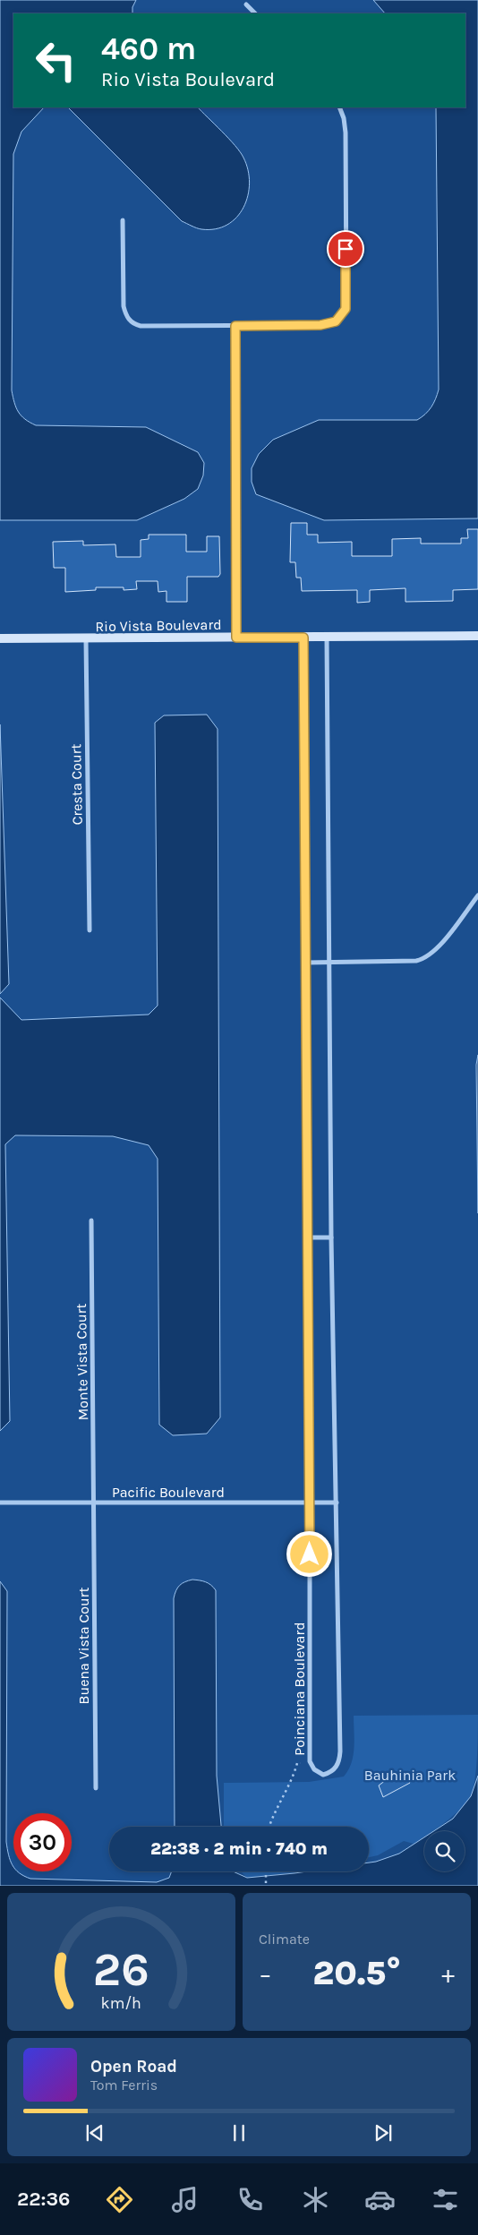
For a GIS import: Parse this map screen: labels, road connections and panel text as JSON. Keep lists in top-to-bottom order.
{
  "streets": {
    "street": [
      "Rio Vista Boulevard",
      "Cresta Court",
      "Monte Vista Court",
      "Pacific Boulevard",
      "Buena Vista Court",
      "Poinciana Boulevard"
    ]
  },
  "crossings": [
    ["Rio Vista Boulevard", "Cresta Court"],
    ["Rio Vista Boulevard", "Poinciana Boulevard"],
    ["Monte Vista Court", "Pacific Boulevard"],
    ["Monte Vista Court", "Buena Vista Court"],
    ["Pacific Boulevard", "Buena Vista Court"],
    ["Pacific Boulevard", "Poinciana Boulevard"]
  ],
  "parks": ["Bauhinia Park"],
  "page": {
    "turn": ["460 m", "Rio Vista Boulevard"],
    "limit": "30",
    "trip": "22:38 · 2 min · 740 m",
    "tile": "Climate",
    "heat": ["−", "20.5°", "+"],
    "song": ["Open Road", "Tom Ferris"],
    "tabs": "22:36",
    "gauge": ["26", "km/h"]
  }
}
